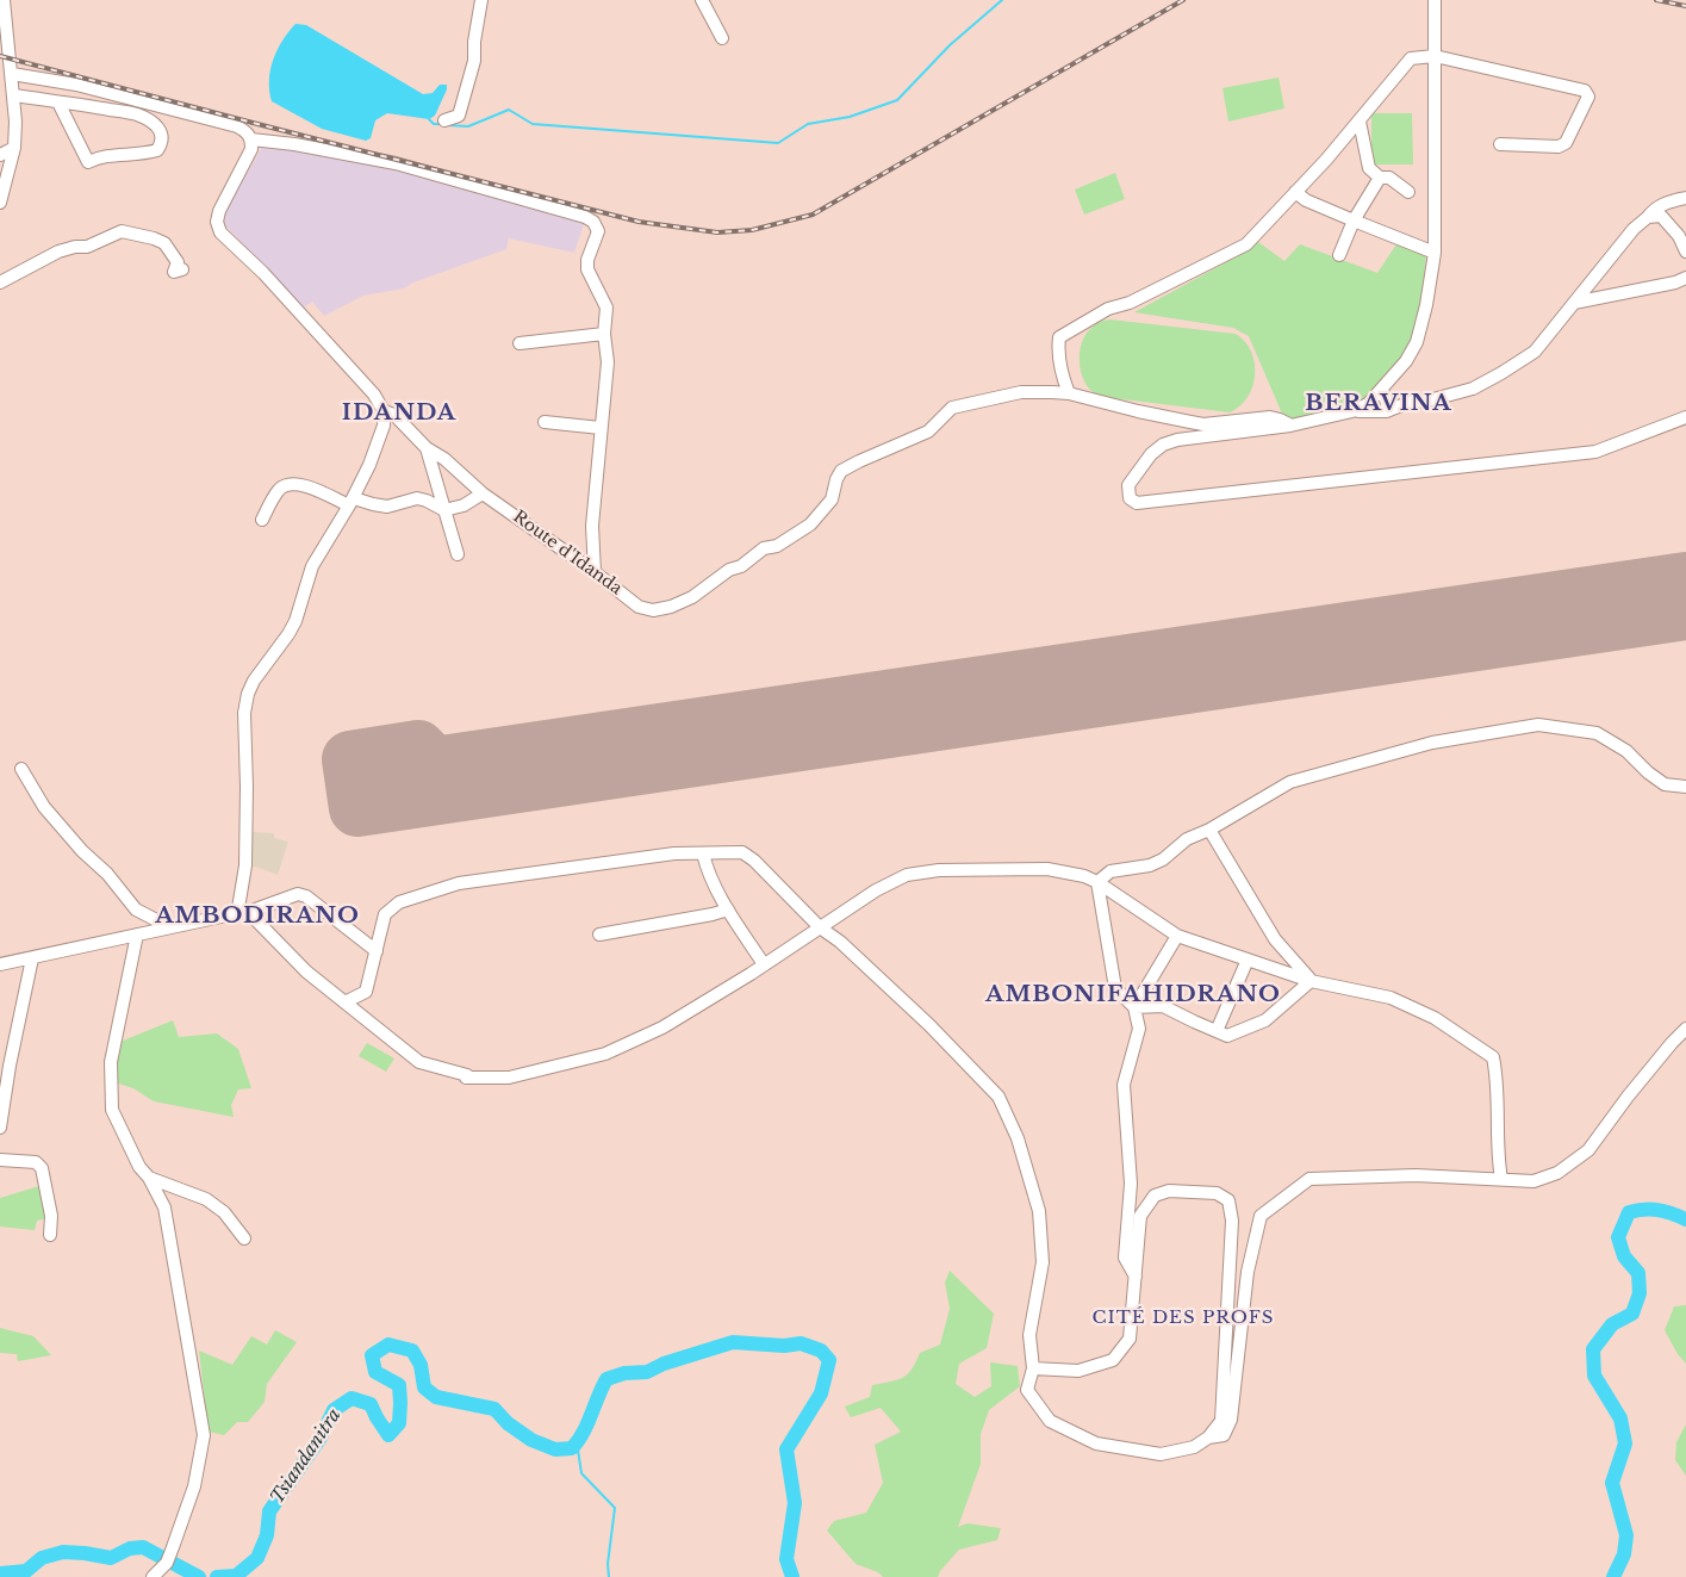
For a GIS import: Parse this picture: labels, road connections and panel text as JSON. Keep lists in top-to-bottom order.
{
  "streets": {
    "street": ["Route d'Idanda"]
  },
  "districts": [
    "BERAVINA",
    "IDANDA",
    "AMBODIRANO",
    "AMBONIFAHIDRANO",
    "CITÉ DES PROFS"
  ],
  "water": ["Tsiandanitra"]
}
